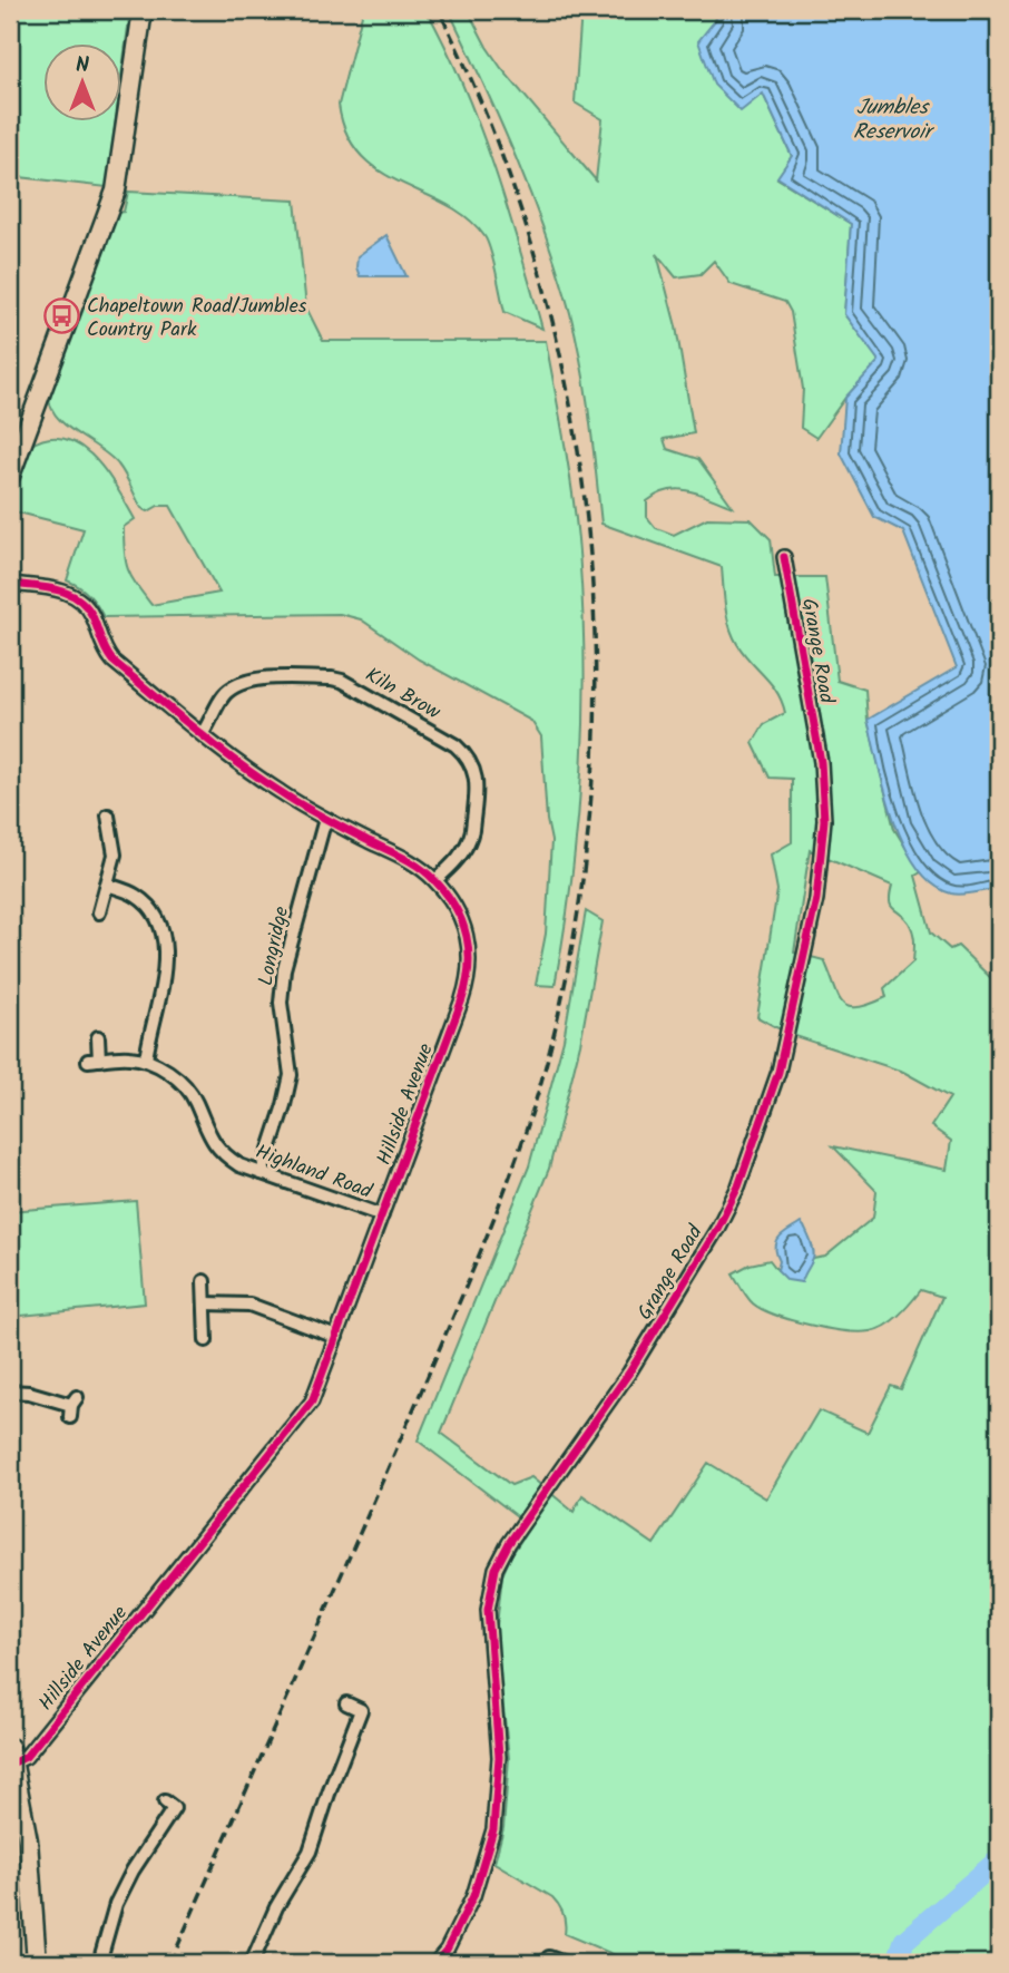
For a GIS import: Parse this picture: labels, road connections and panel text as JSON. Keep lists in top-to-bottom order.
{
  "streets": {
    "street": [
      "Grange Road",
      "Kiln Brow",
      "Longridge",
      "Hillside Avenue",
      "Highland Road"
    ]
  },
  "crossings": [
    ["Kiln Brow", "Hillside Avenue"],
    ["Longridge", "Hillside Avenue"],
    ["Longridge", "Highland Road"],
    ["Hillside Avenue", "Highland Road"]
  ],
  "water": ["Jumbles Reservoir"],
  "places": {
    "bus stop": ["Chapeltown Road/Jumbles Country Park"]
  },
  "north": "top"
}
